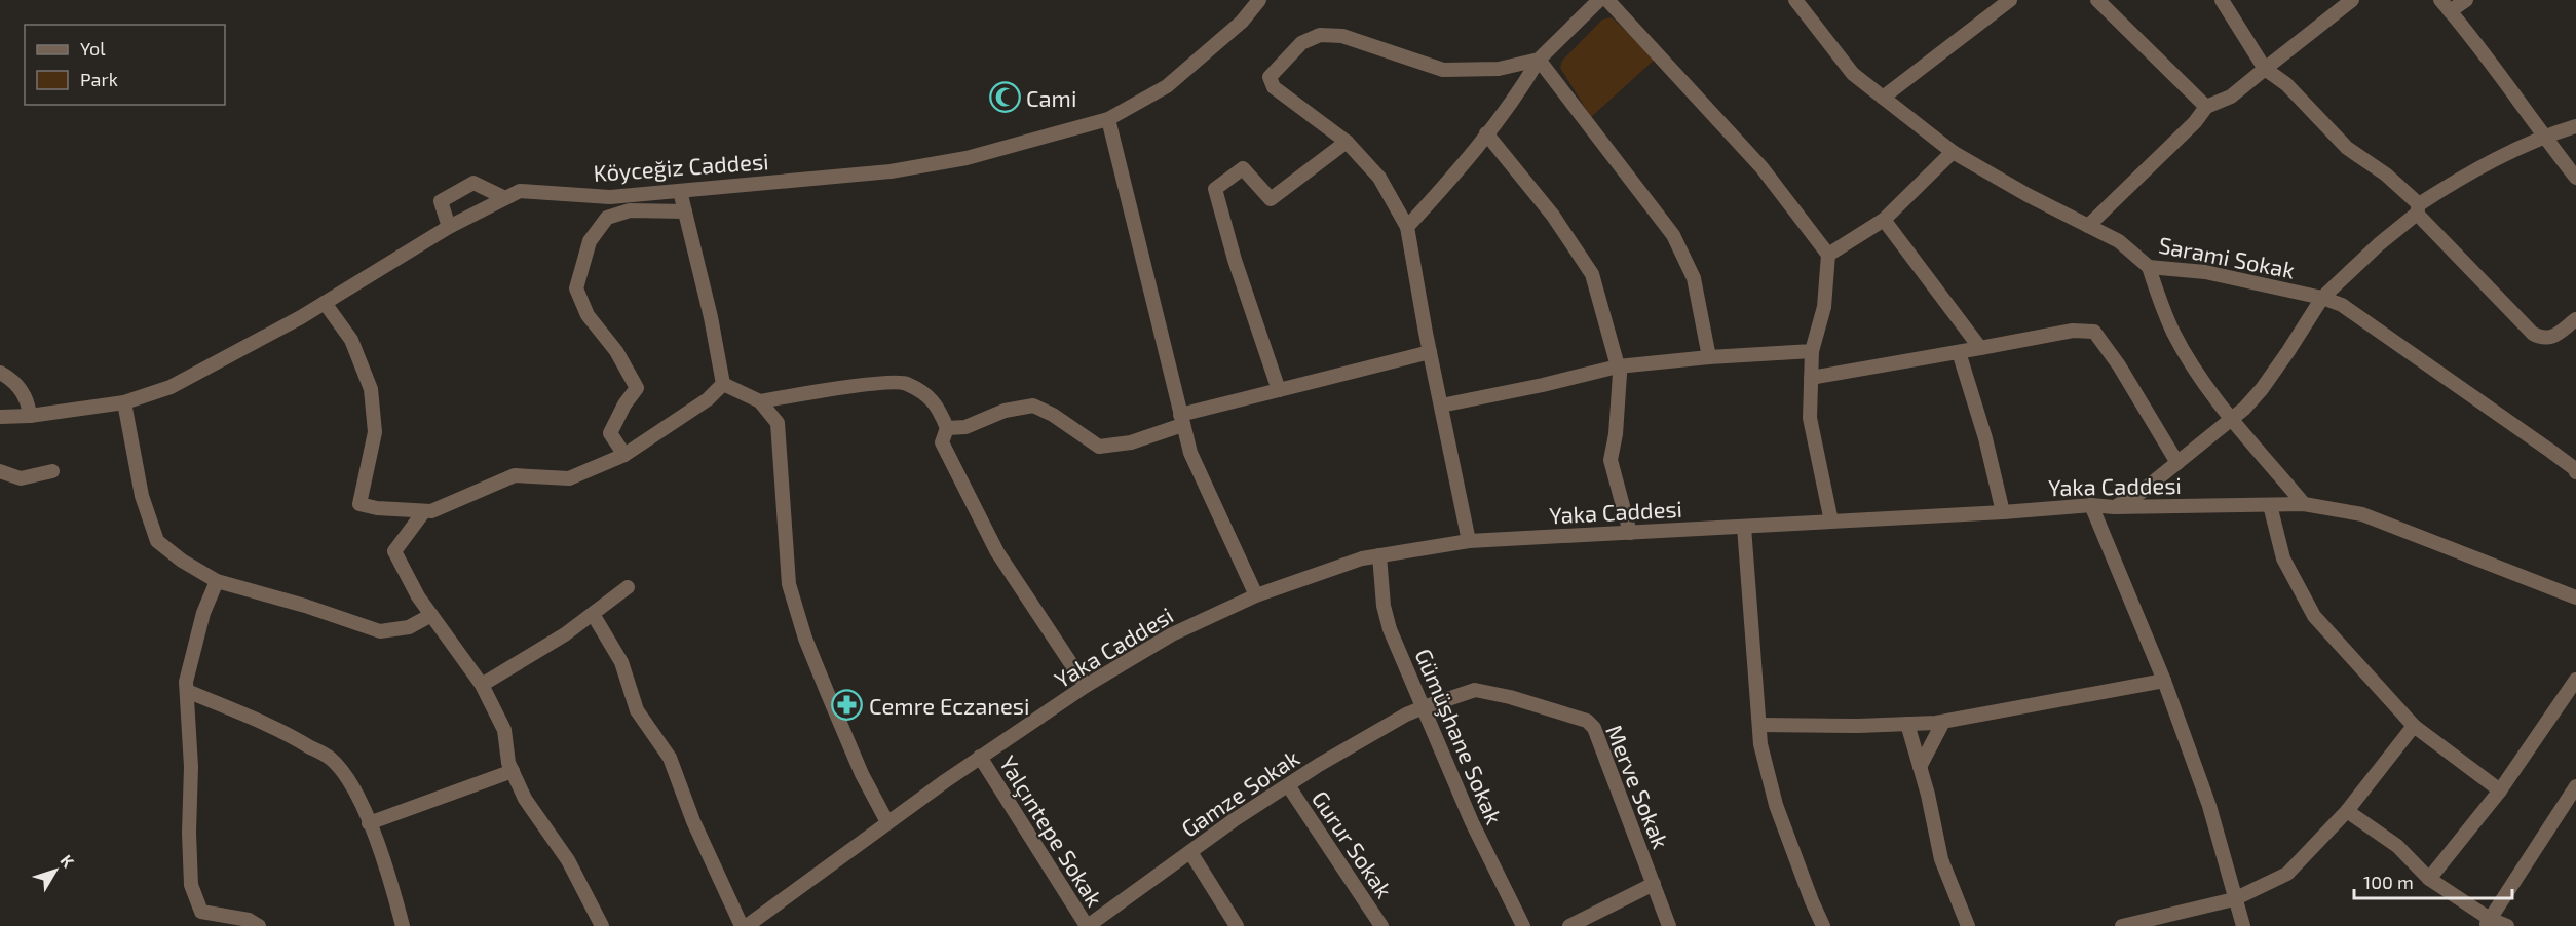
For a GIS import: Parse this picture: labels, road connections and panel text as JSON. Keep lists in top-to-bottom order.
{
  "streets": {
    "street": [
      "Köyceğiz Caddesi",
      "Sarami Sokak",
      "Yaka Caddesi",
      "Gümüşhane Sokak",
      "Merve Sokak",
      "Gamze Sokak",
      "Yalçıntepe Sokak",
      "Gurur Sokak"
    ]
  },
  "crossings": [
    ["Yaka Caddesi", "Gümüşhane Sokak"],
    ["Yaka Caddesi", "Yalçıntepe Sokak"],
    ["Gümüşhane Sokak", "Merve Sokak"],
    ["Gümüşhane Sokak", "Gamze Sokak"],
    ["Merve Sokak", "Gamze Sokak"],
    ["Gamze Sokak", "Yalçıntepe Sokak"],
    ["Gamze Sokak", "Gurur Sokak"]
  ],
  "places": {
    "mosque": ["Cami"],
    "pharmacy": ["Cemre Eczanesi"]
  },
  "legend": ["Yol", "Park"],
  "scale_bar": "100 m",
  "north": "top right"
}
